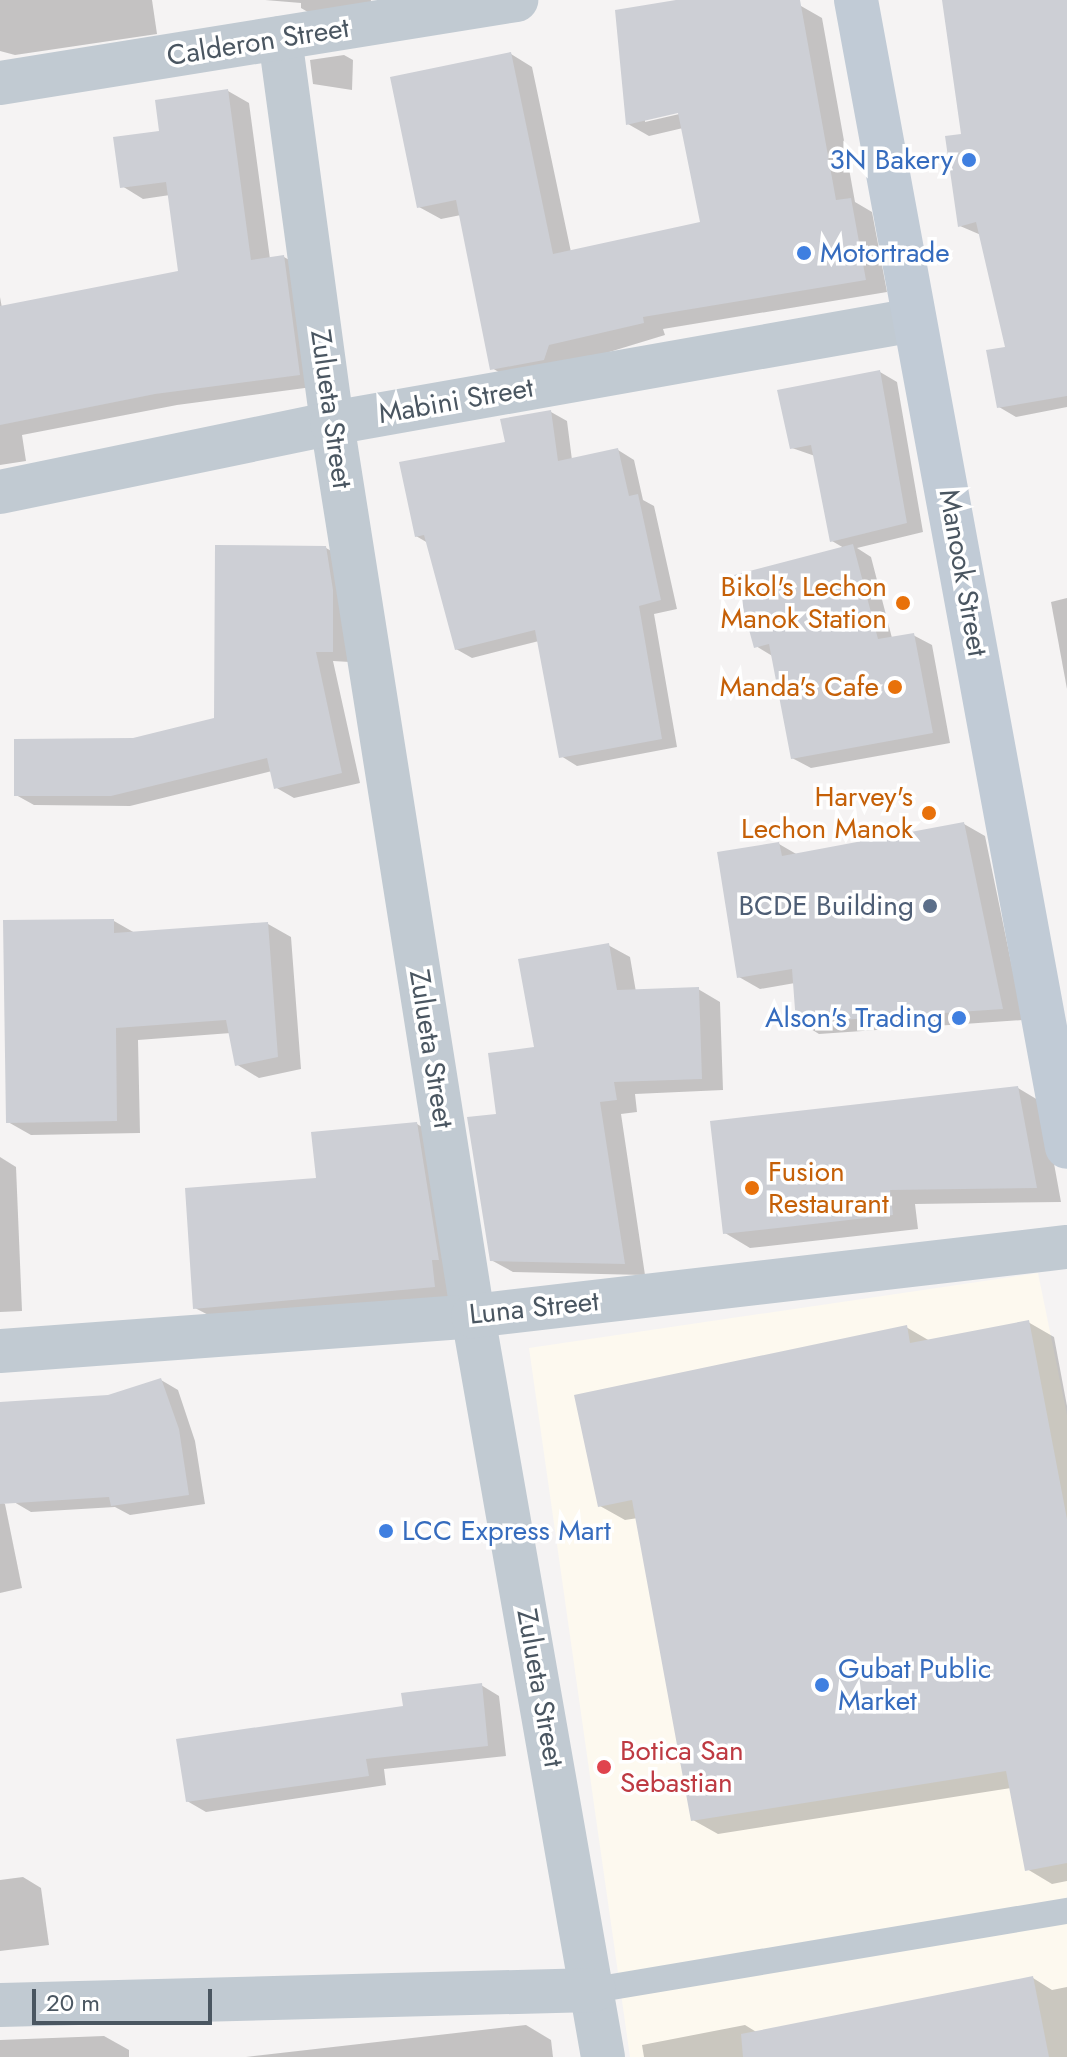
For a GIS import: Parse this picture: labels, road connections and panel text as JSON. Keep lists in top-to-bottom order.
{
  "streets": {
    "main road": ["Manook Street"],
    "street": [
      "Calderon Street",
      "Mabini Street",
      "Zulueta Street",
      "Luna Street"
    ]
  },
  "crossings": [
    ["Calderon Street", "Zulueta Street"],
    ["Mabini Street", "Zulueta Street"],
    ["Mabini Street", "Manook Street"],
    ["Zulueta Street", "Luna Street"]
  ],
  "places": [
    "3N Bakery",
    "Motortrade",
    "Bikol's Lechon Manok Station",
    "Manda's Cafe",
    "Harvey's Lechon Manok",
    "BCDE Building",
    "Alson's Trading",
    "Fusion Restaurant",
    "LCC Express Mart",
    "Gubat Public Market",
    "Botica San Sebastian"
  ],
  "scale_bar": "20 m"
}
